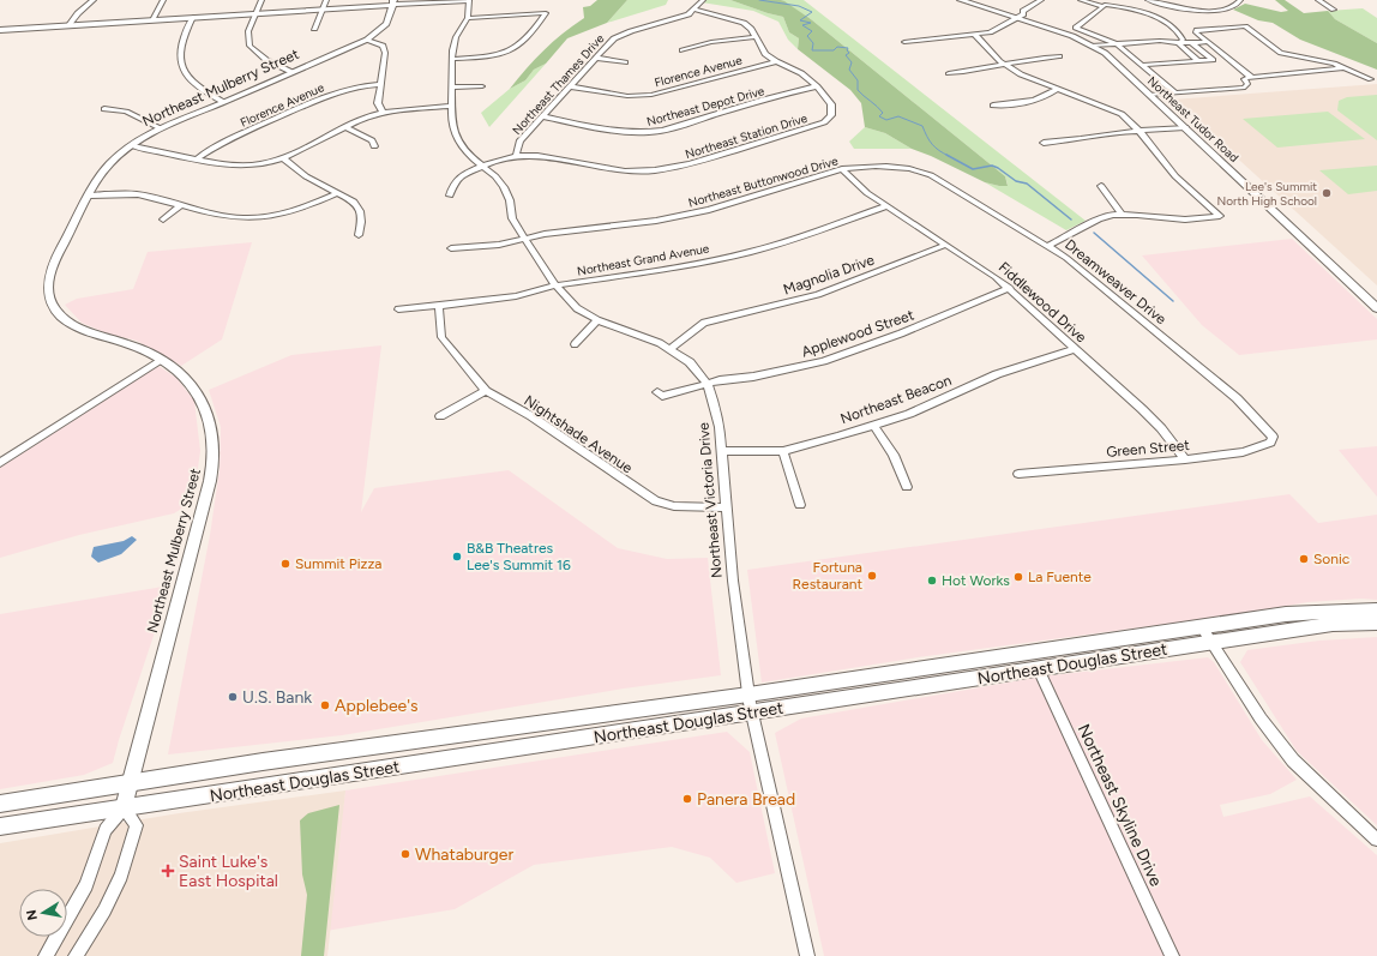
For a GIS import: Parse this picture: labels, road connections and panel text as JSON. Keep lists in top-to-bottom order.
{
  "streets": {
    "main road": ["Northeast Douglas Street"],
    "street": [
      "Florence Avenue",
      "Northeast Thames Drive",
      "Northeast Mulberry Street",
      "Northeast Depot Drive",
      "Northeast Tudor Road",
      "Northeast Station Drive",
      "Northeast Buttonwood Drive",
      "Northeast Grand Avenue",
      "Magnolia Drive",
      "Dreamweaver Drive",
      "Fiddlewood Drive",
      "Applewood Street",
      "Northeast Beacon",
      "Nightshade Avenue",
      "Green Street",
      "Northeast Victoria Drive",
      "Northeast Skyline Drive"
    ]
  },
  "crossings": [
    ["Florence Avenue", "Northeast Thames Drive"],
    ["Florence Avenue", "Northeast Station Drive"],
    ["Northeast Thames Drive", "Northeast Depot Drive"],
    ["Northeast Thames Drive", "Northeast Station Drive"],
    ["Northeast Mulberry Street", "Northeast Douglas Street"],
    ["Northeast Depot Drive", "Northeast Station Drive"],
    ["Northeast Station Drive", "Northeast Victoria Drive"],
    ["Northeast Buttonwood Drive", "Dreamweaver Drive"],
    ["Northeast Buttonwood Drive", "Fiddlewood Drive"],
    ["Northeast Buttonwood Drive", "Northeast Victoria Drive"],
    ["Northeast Grand Avenue", "Fiddlewood Drive"],
    ["Northeast Grand Avenue", "Nightshade Avenue"],
    ["Northeast Grand Avenue", "Northeast Victoria Drive"],
    ["Magnolia Drive", "Fiddlewood Drive"],
    ["Magnolia Drive", "Northeast Victoria Drive"],
    ["Dreamweaver Drive", "Green Street"],
    ["Fiddlewood Drive", "Applewood Street"],
    ["Fiddlewood Drive", "Northeast Beacon"],
    ["Fiddlewood Drive", "Green Street"],
    ["Applewood Street", "Northeast Victoria Drive"],
    ["Northeast Beacon", "Northeast Victoria Drive"],
    ["Nightshade Avenue", "Northeast Victoria Drive"],
    ["Northeast Victoria Drive", "Northeast Douglas Street"],
    ["Northeast Douglas Street", "Northeast Skyline Drive"]
  ],
  "places": {
    "other": [
      "Lee's Summit North High School",
      "B&B Theatres Lee's Summit 16",
      "Sonic",
      "Summit Pizza",
      "Fortuna Restaurant",
      "La Fuente",
      "Hot Works",
      "U.S. Bank",
      "Applebee's",
      "Panera Bread",
      "Whataburger"
    ],
    "health": ["Saint Luke's East Hospital"]
  },
  "north": "left"
}
